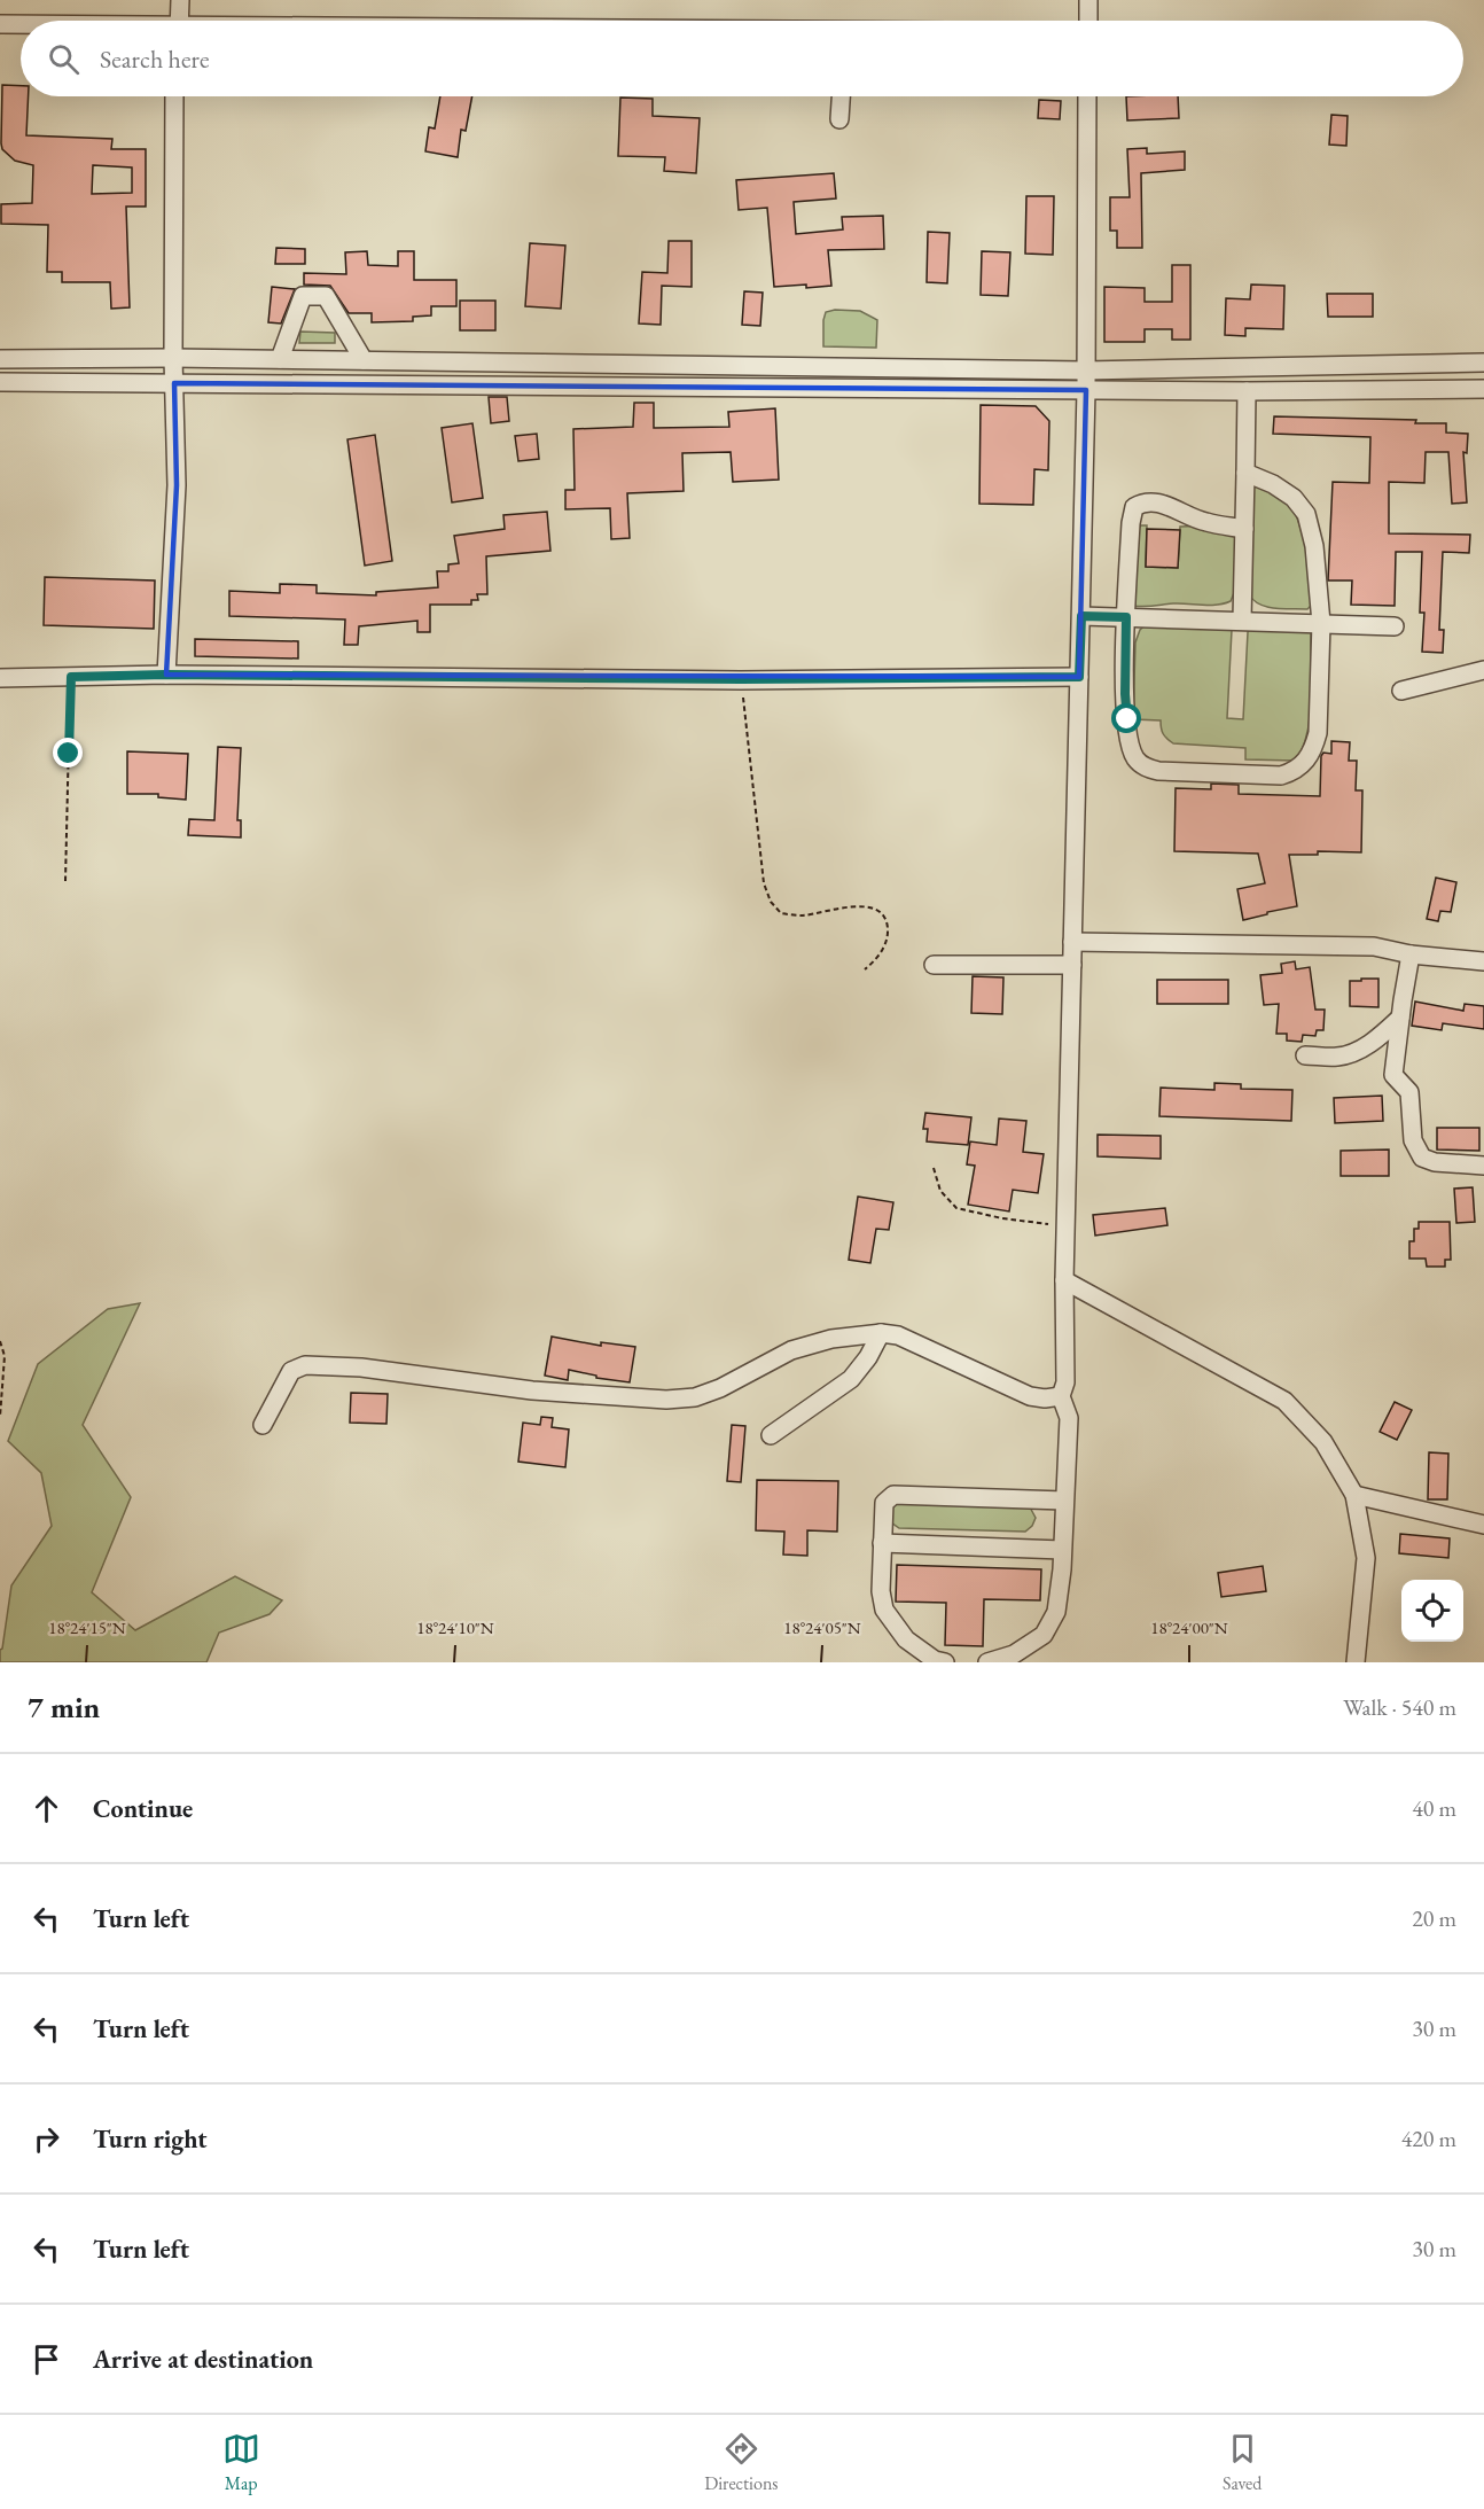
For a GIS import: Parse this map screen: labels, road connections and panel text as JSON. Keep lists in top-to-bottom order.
{
  "page": {
    "search": "Search here",
    "heading": ["7 min", "Walk · 540 m"],
    "list": [
      ["Continue", "40 m"],
      ["Turn left", "20 m"],
      ["Turn left", "30 m"],
      ["Turn right", "420 m"],
      ["Turn left", "30 m"],
      "Arrive at destination"
    ],
    "nav": ["Map", "Directions", "Saved"]
  },
  "coordinates": [
    "18°24'15\"N",
    "18°24'10\"N",
    "18°24'05\"N",
    "18°24'00\"N"
  ]
}
